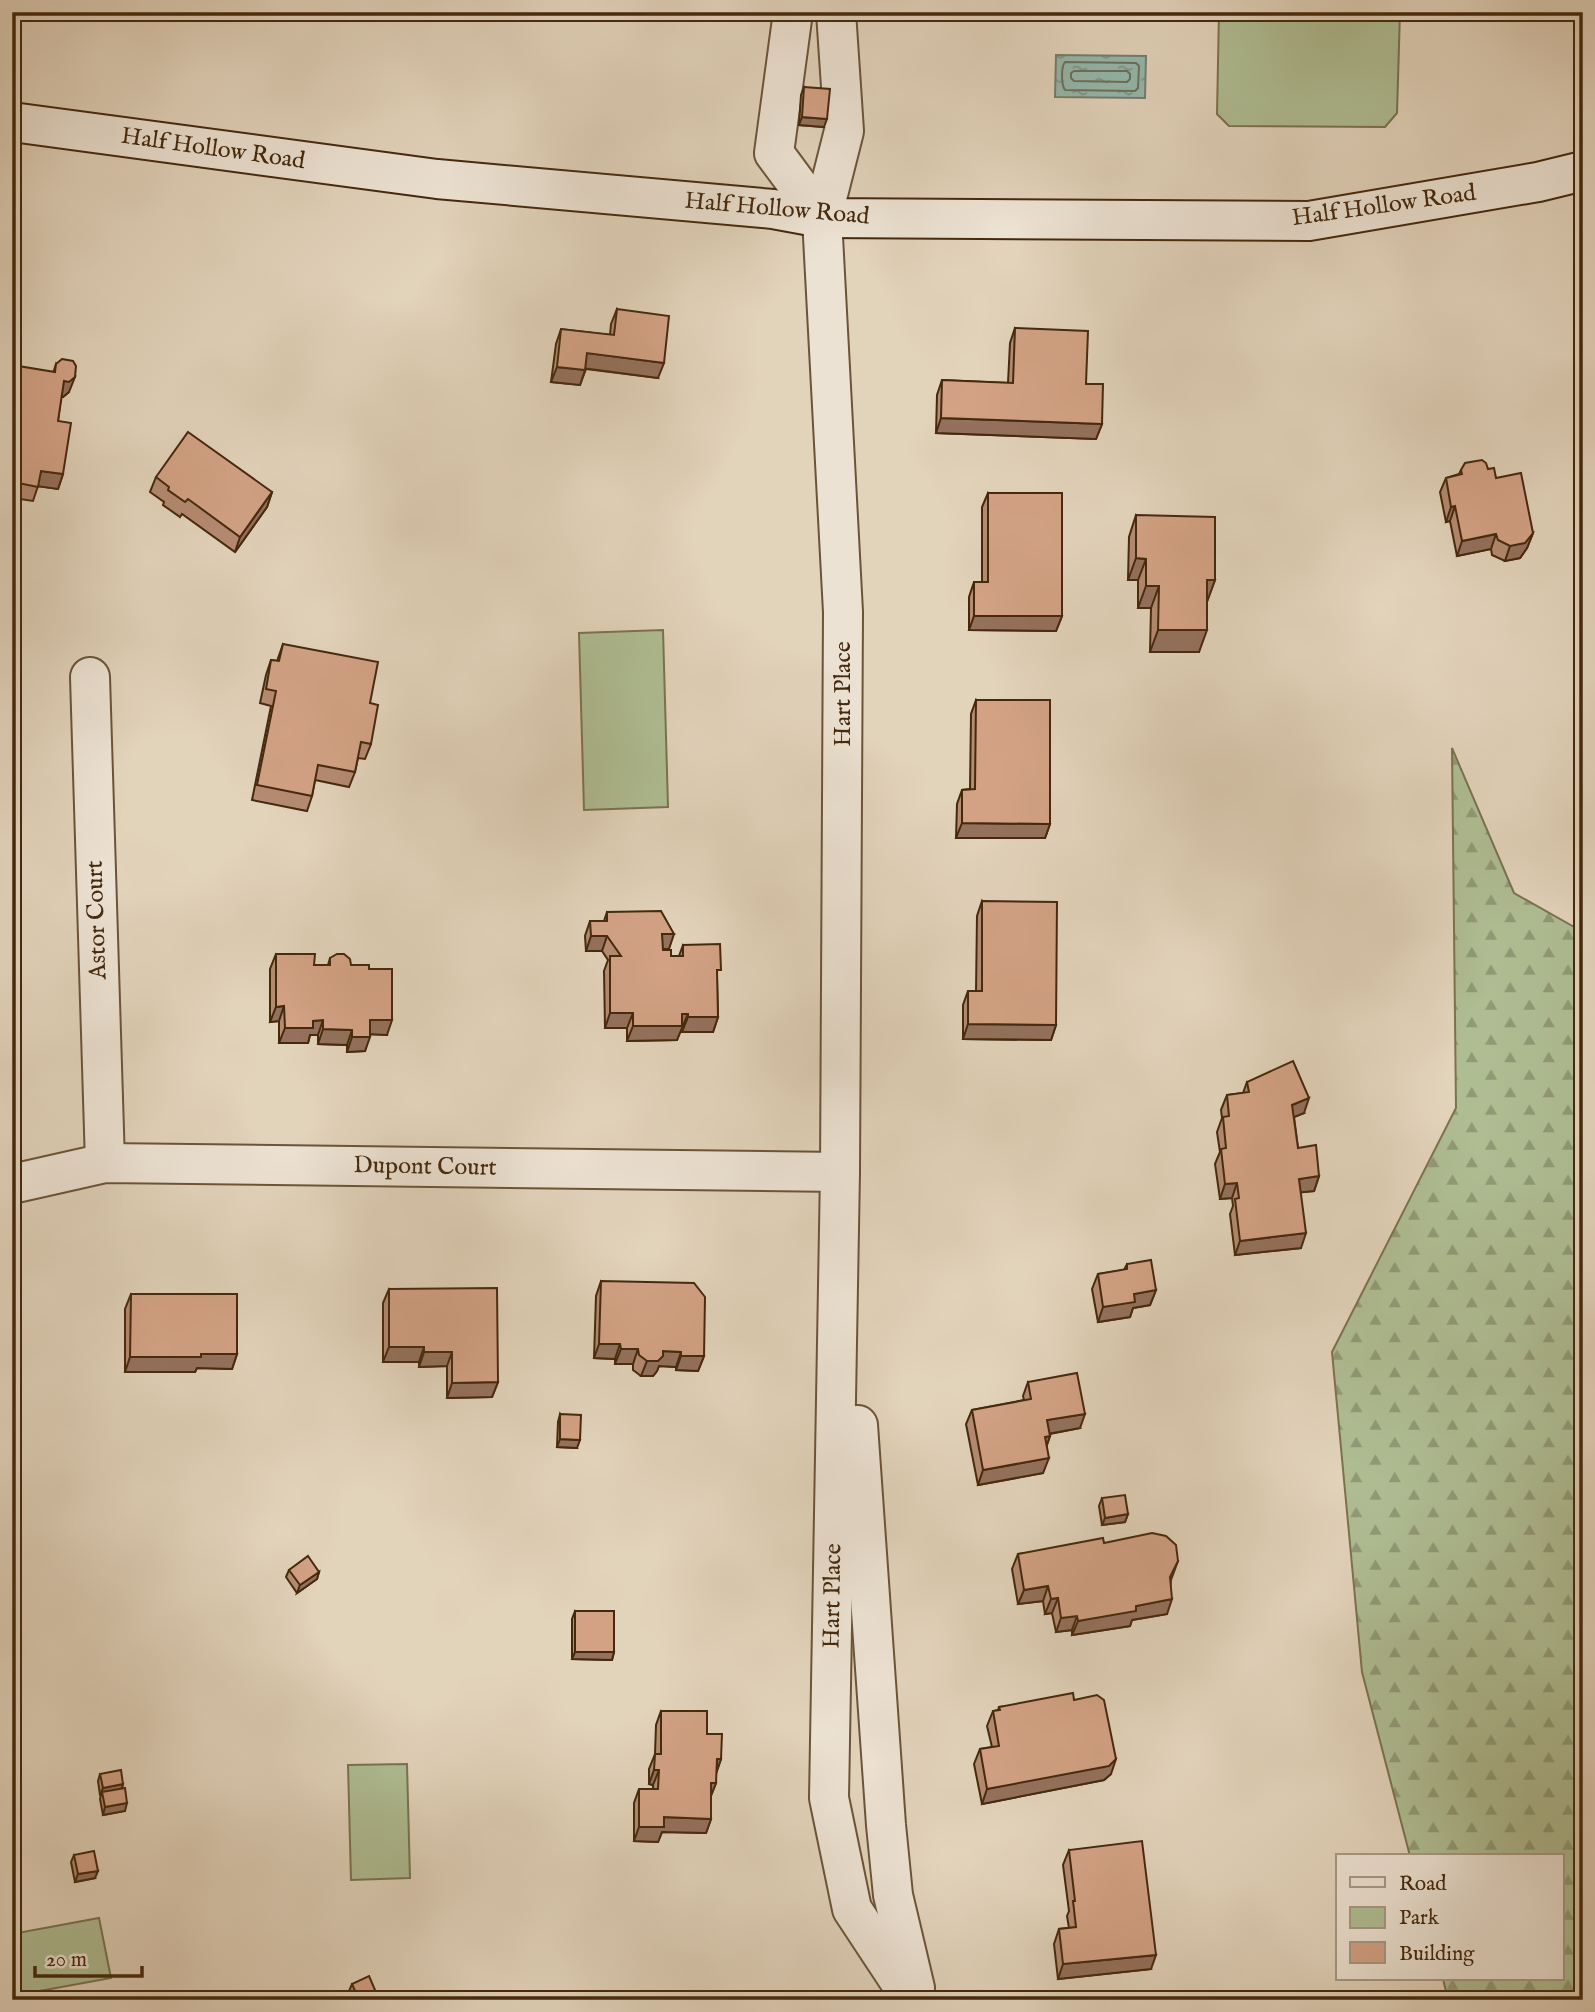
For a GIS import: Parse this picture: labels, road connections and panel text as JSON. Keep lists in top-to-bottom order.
{
  "streets": {
    "street": [
      "Half Hollow Road",
      "Hart Place",
      "Astor Court",
      "Dupont Court"
    ]
  },
  "crossings": [
    ["Half Hollow Road", "Hart Place"],
    ["Hart Place", "Dupont Court"],
    ["Astor Court", "Dupont Court"]
  ],
  "legend": ["Road", "Park", "Building"],
  "scale_bar": "20 m"
}
